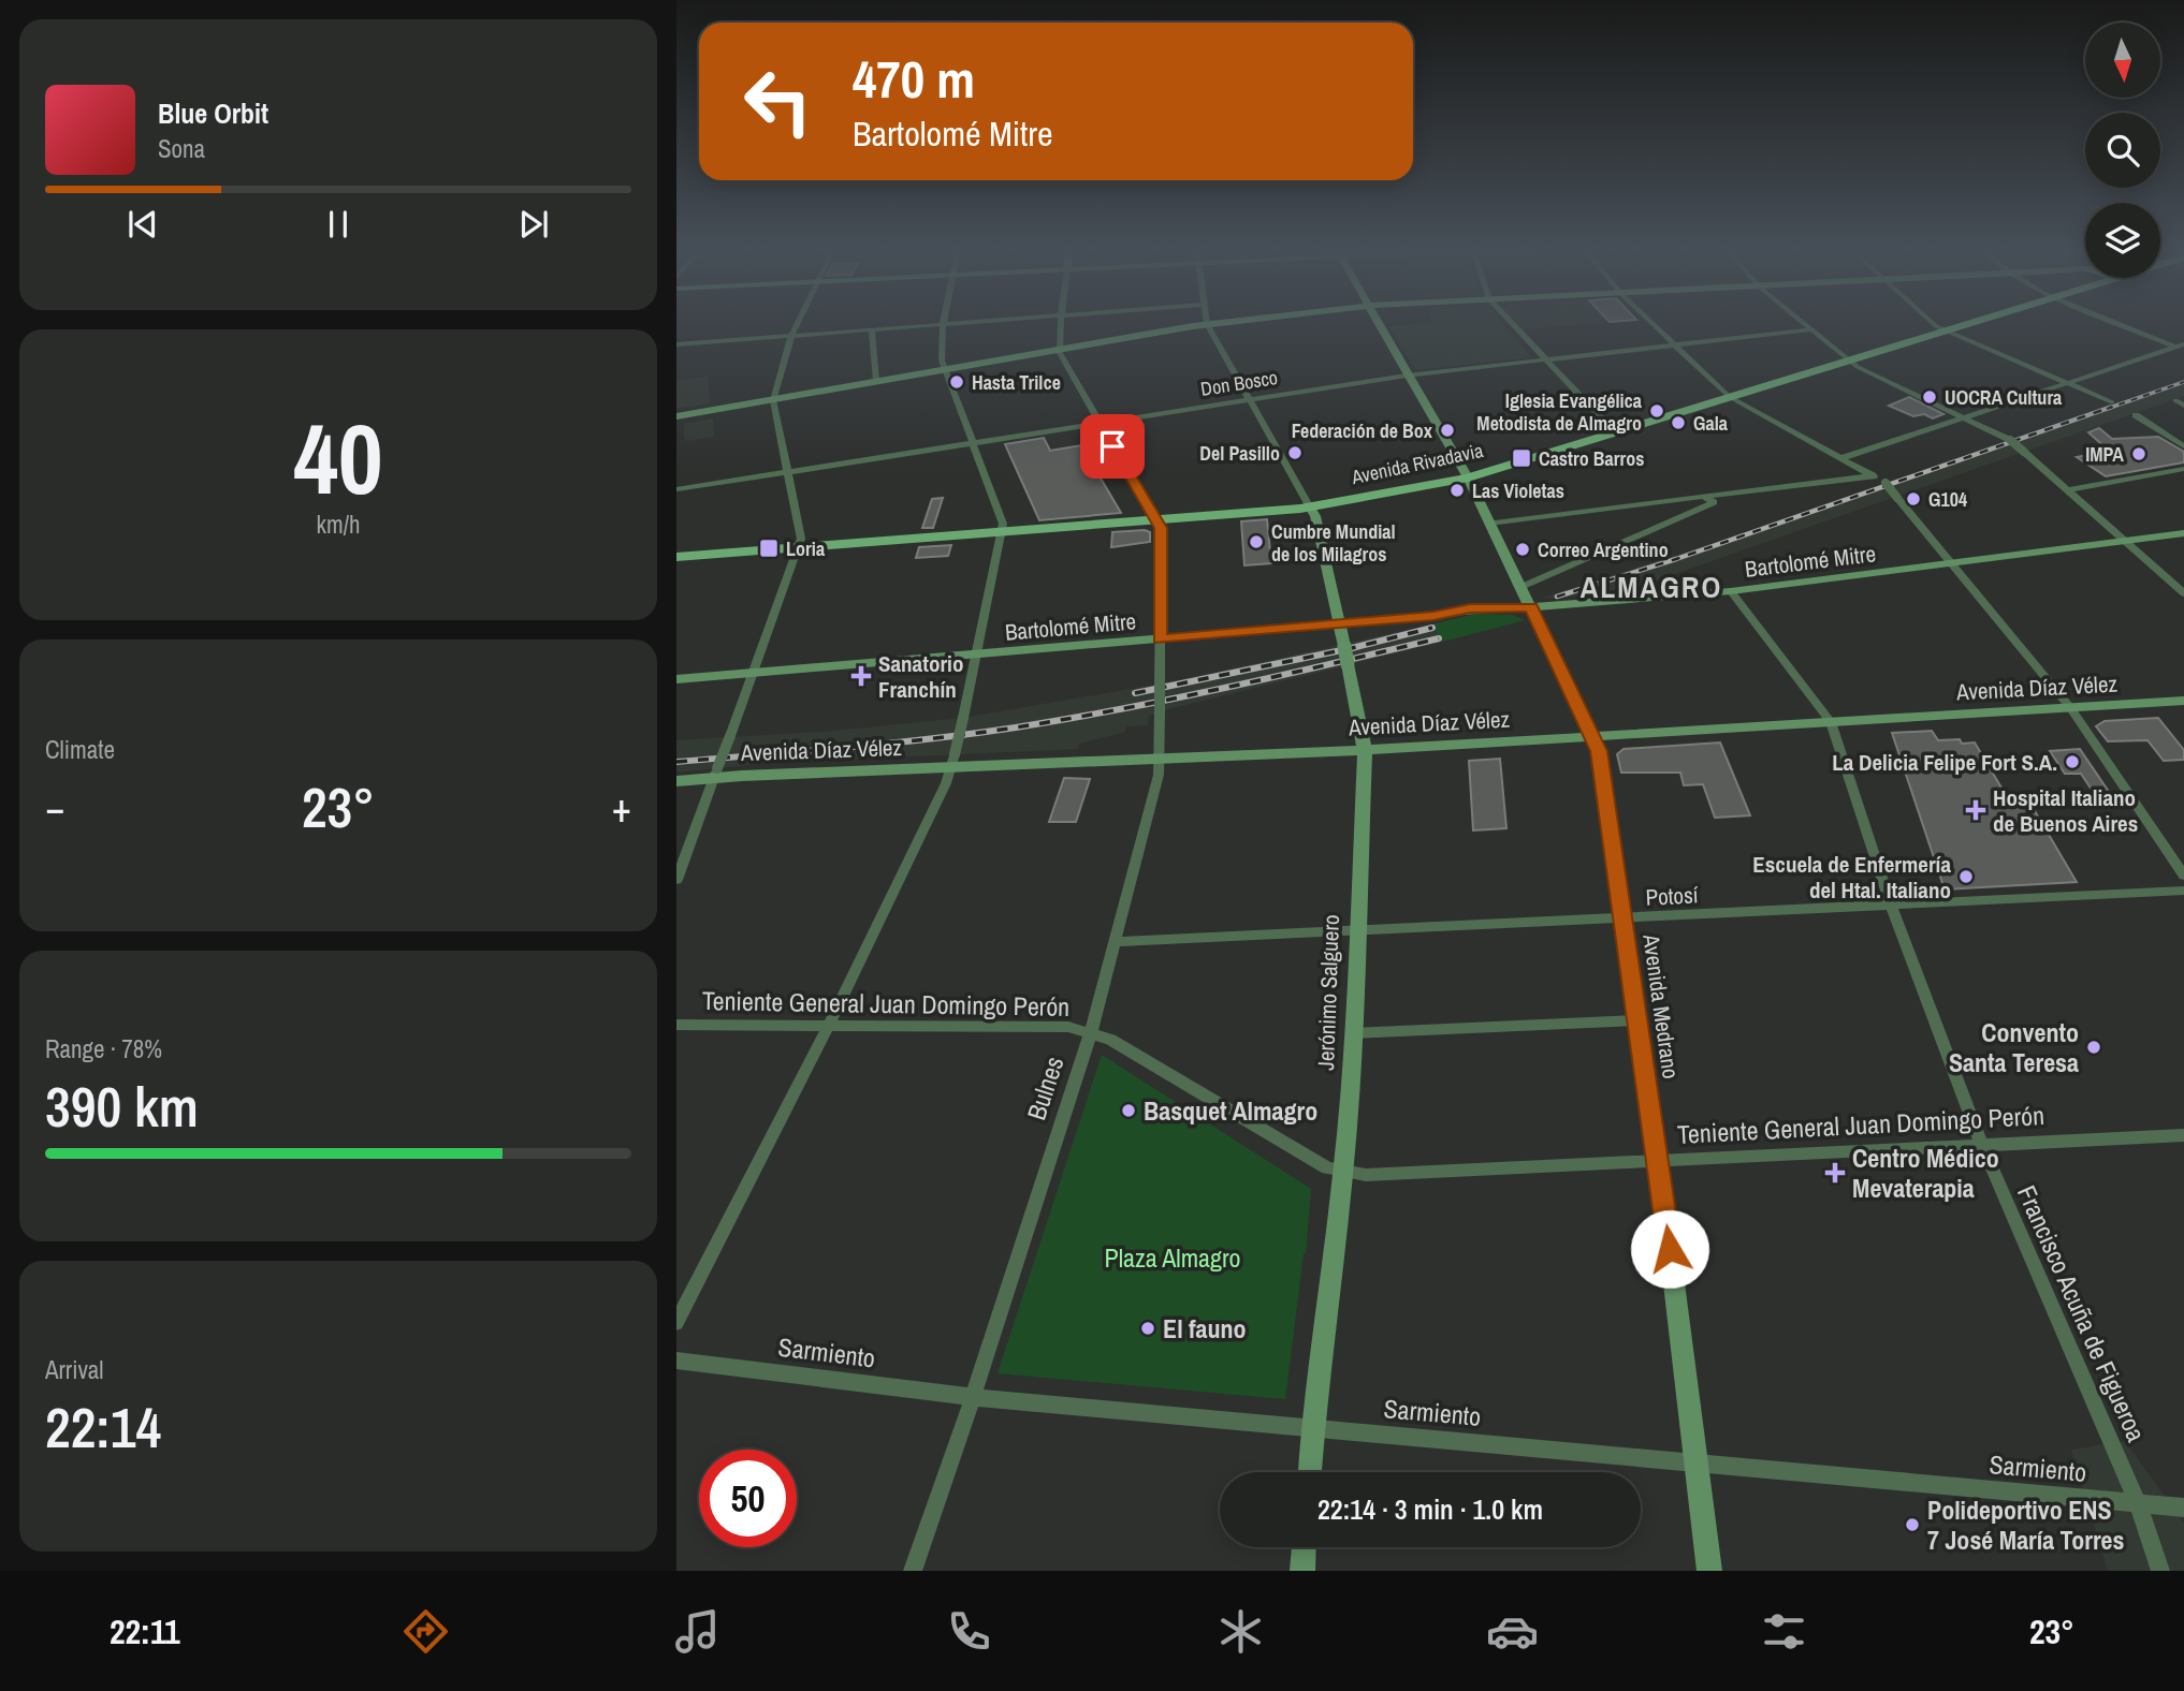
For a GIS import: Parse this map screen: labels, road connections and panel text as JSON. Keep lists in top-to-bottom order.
{
  "streets": {
    "main road": [
      "Avenida Rivadavia",
      "Bartolomé Mitre",
      "Avenida Díaz Vélez",
      "Jerónimo Salguero",
      "Avenida Medrano"
    ],
    "street": [
      "Don Bosco",
      "Potosí",
      "Teniente General Juan Domingo Perón",
      "Bulnes",
      "Francisco Acuña de Figueroa",
      "Sarmiento"
    ]
  },
  "crossings": [
    ["Don Bosco", "Avenida Medrano"],
    ["Avenida Rivadavia", "Jerónimo Salguero"],
    ["Avenida Rivadavia", "Avenida Medrano"],
    ["Avenida Rivadavia", "Bulnes"],
    ["Bartolomé Mitre", "Jerónimo Salguero"],
    ["Bartolomé Mitre", "Avenida Medrano"],
    ["Bartolomé Mitre", "Bulnes"],
    ["Bartolomé Mitre", "Francisco Acuña de Figueroa"],
    ["Avenida Díaz Vélez", "Jerónimo Salguero"],
    ["Avenida Díaz Vélez", "Avenida Medrano"],
    ["Avenida Díaz Vélez", "Bulnes"],
    ["Avenida Díaz Vélez", "Francisco Acuña de Figueroa"],
    ["Potosí", "Jerónimo Salguero"],
    ["Potosí", "Avenida Medrano"],
    ["Potosí", "Bulnes"],
    ["Potosí", "Francisco Acuña de Figueroa"],
    ["Jerónimo Salguero", "Teniente General Juan Domingo Perón"],
    ["Jerónimo Salguero", "Sarmiento"],
    ["Teniente General Juan Domingo Perón", "Avenida Medrano"],
    ["Teniente General Juan Domingo Perón", "Bulnes"],
    ["Teniente General Juan Domingo Perón", "Francisco Acuña de Figueroa"],
    ["Avenida Medrano", "Sarmiento"],
    ["Bulnes", "Sarmiento"],
    ["Francisco Acuña de Figueroa", "Sarmiento"]
  ],
  "districts": ["ALMAGRO"],
  "parks": ["Plaza Almagro"],
  "places": {
    "other": [
      "Hasta Trilce",
      "UOCRA Cultura",
      "Iglesia Evangélica Metodista de Almagro",
      "Gala",
      "Federación de Box",
      "Del Pasillo",
      "IMPA",
      "Las Violetas",
      "G104",
      "Cumbre Mundial de los Milagros",
      "Correo Argentino",
      "La Delicia Felipe Fort S.A.",
      "Escuela de Enfermería del Htal. Italiano",
      "Convento Santa Teresa",
      "Basquet Almagro",
      "El fauno",
      "Polideportivo ENS 7 José María Torres"
    ],
    "transit": ["Castro Barros", "Loria"],
    "health": ["Sanatorio Franchín", "Hospital Italiano de Buenos Aires", "Centro Médico Mevaterapia"]
  },
  "north": "bottom",
  "page": {
    "turn": ["470 m", "Bartolomé Mitre"],
    "song": ["Blue Orbit", "Sona"],
    "tile": [
      ["40", "km/h"],
      "Climate",
      ["Range · 78%", "390 km"],
      ["Arrival", "22:14"]
    ],
    "heat": ["−", "23°", "+"],
    "limit": "50",
    "trip": "22:14 · 3 min · 1.0 km",
    "tabs": ["22:11", "23°"]
  }
}
